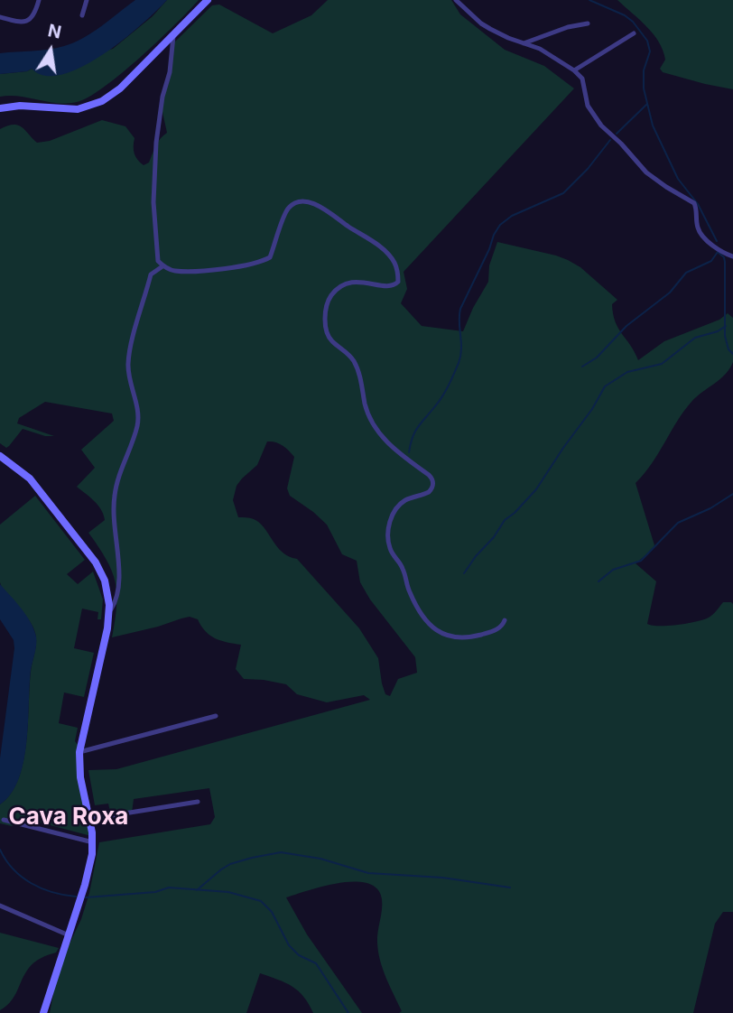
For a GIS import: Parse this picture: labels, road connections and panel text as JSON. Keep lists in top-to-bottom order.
{
  "districts": ["Cava Roxa"],
  "north": "top"
}
